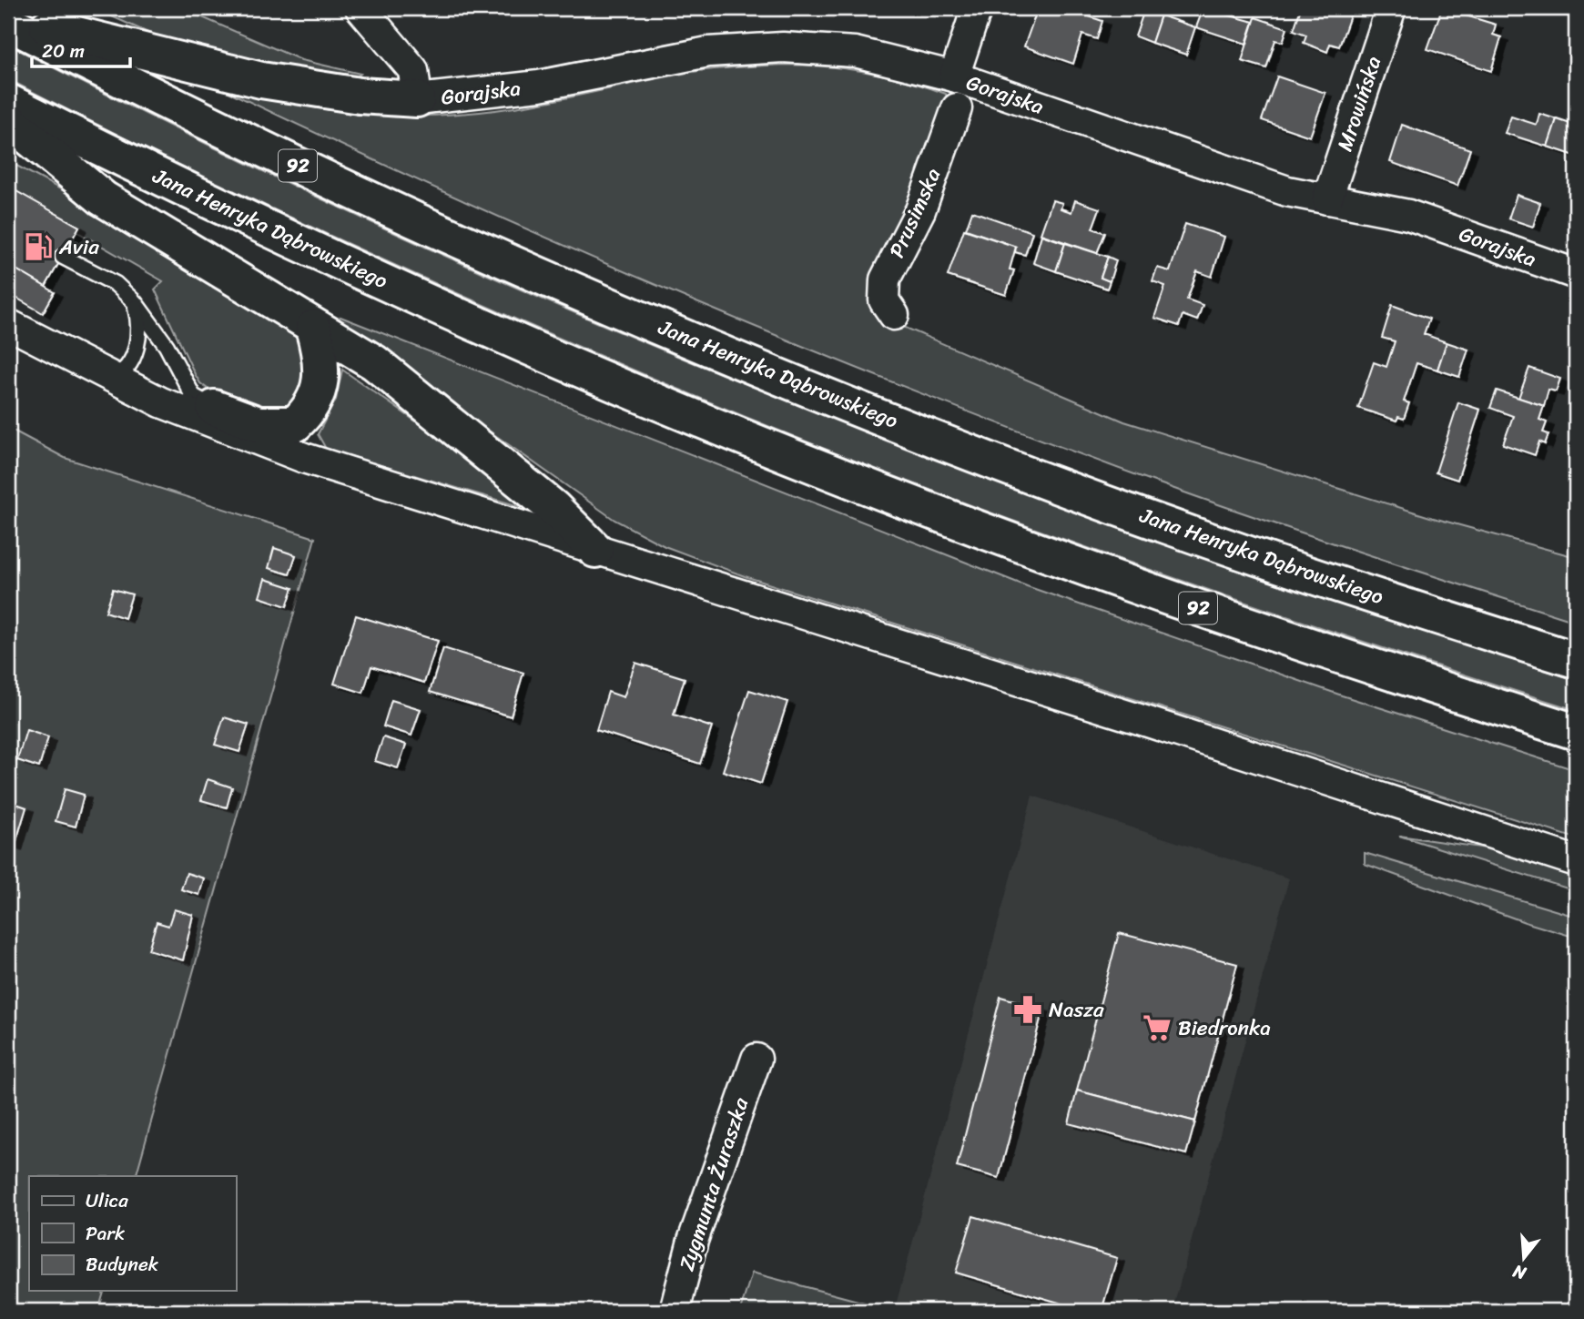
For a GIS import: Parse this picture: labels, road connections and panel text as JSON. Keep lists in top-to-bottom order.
{
  "streets": {
    "main road": ["92", "Jana Henryka Dąbrowskiego"],
    "street": [
      "Gorajska",
      "Mrowińska",
      "Prusimska",
      "Zygmunta Żuraszka"
    ]
  },
  "crossings": [
    ["Gorajska", "Mrowińska"]
  ],
  "places": {
    "fuel station": ["Avia"],
    "pharmacy": ["Nasza"],
    "supermarket": ["Biedronka"]
  },
  "legend": ["Ulica", "Park", "Budynek"],
  "scale_bar": "20 m",
  "north": "bottom"
}
